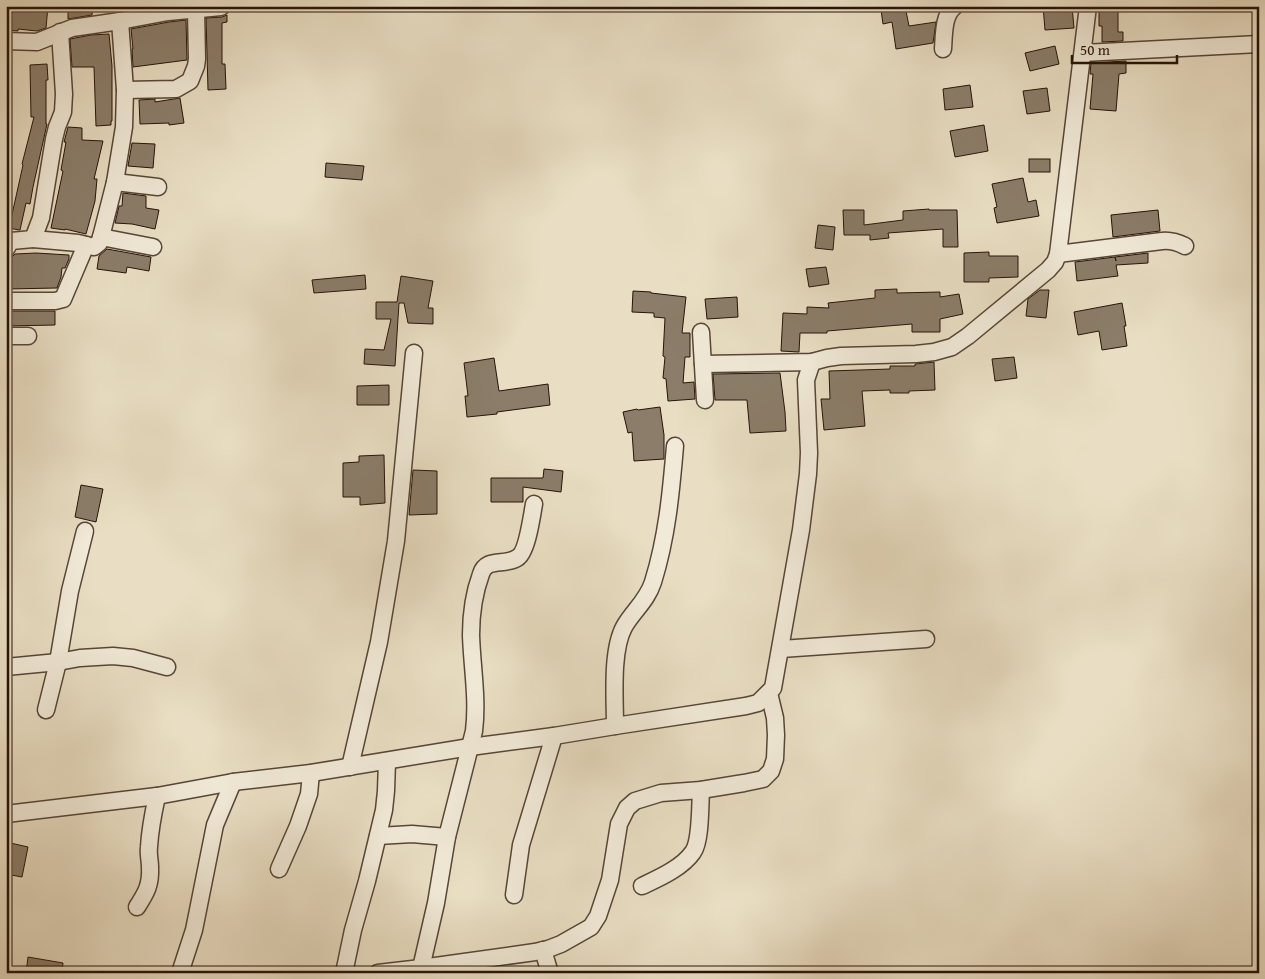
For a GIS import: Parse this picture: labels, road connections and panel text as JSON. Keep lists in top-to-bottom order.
{
  "scale_bar": "50 m"
}
